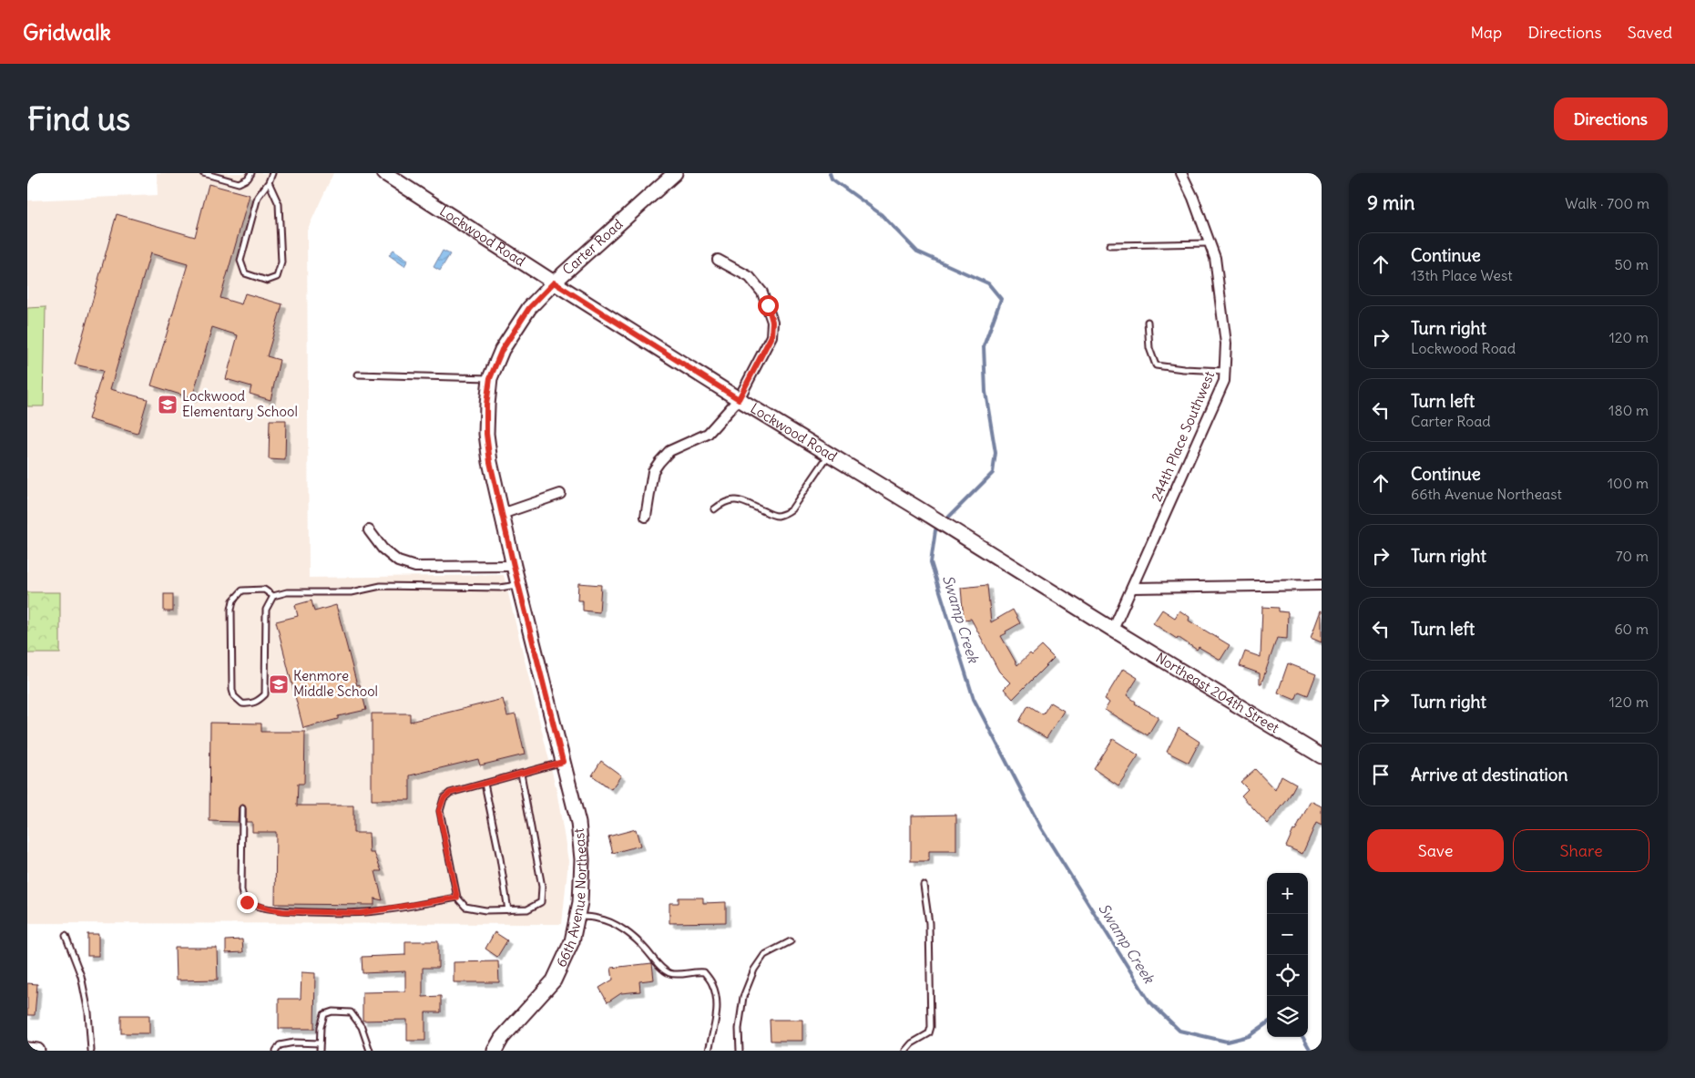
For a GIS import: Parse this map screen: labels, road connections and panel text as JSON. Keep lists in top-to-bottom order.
{
  "streets": {
    "street": [
      "Lockwood Road",
      "Carter Road",
      "244th Place Southwest",
      "Northeast 204th Street",
      "66th Avenue Northeast"
    ]
  },
  "crossings": [
    ["Lockwood Road", "Carter Road"],
    ["Lockwood Road", "244th Place Southwest"],
    ["Lockwood Road", "Northeast 204th Street"],
    ["Carter Road", "66th Avenue Northeast"],
    ["244th Place Southwest", "Northeast 204th Street"]
  ],
  "water": ["Swamp Creek"],
  "places": {
    "school or university": ["Lockwood Elementary School", "Kenmore Middle School"]
  },
  "page": {
    "header": "Gridwalk",
    "nav": ["Map", "Directions", "Saved"],
    "buttons": [
      "Directions",
      ["Save", "Share"]
    ],
    "title": "Find us",
    "heading": ["9 min", "Walk · 700 m"],
    "list": [
      ["Continue", "13th Place West", "50 m"],
      ["Turn right", "Lockwood Road", "120 m"],
      ["Turn left", "Carter Road", "180 m"],
      ["Continue", "66th Avenue Northeast", "100 m"],
      ["Turn right", "70 m"],
      ["Turn left", "60 m"],
      ["Turn right", "120 m"],
      "Arrive at destination"
    ],
    "map_buttons": ["+", "−"]
  }
}
